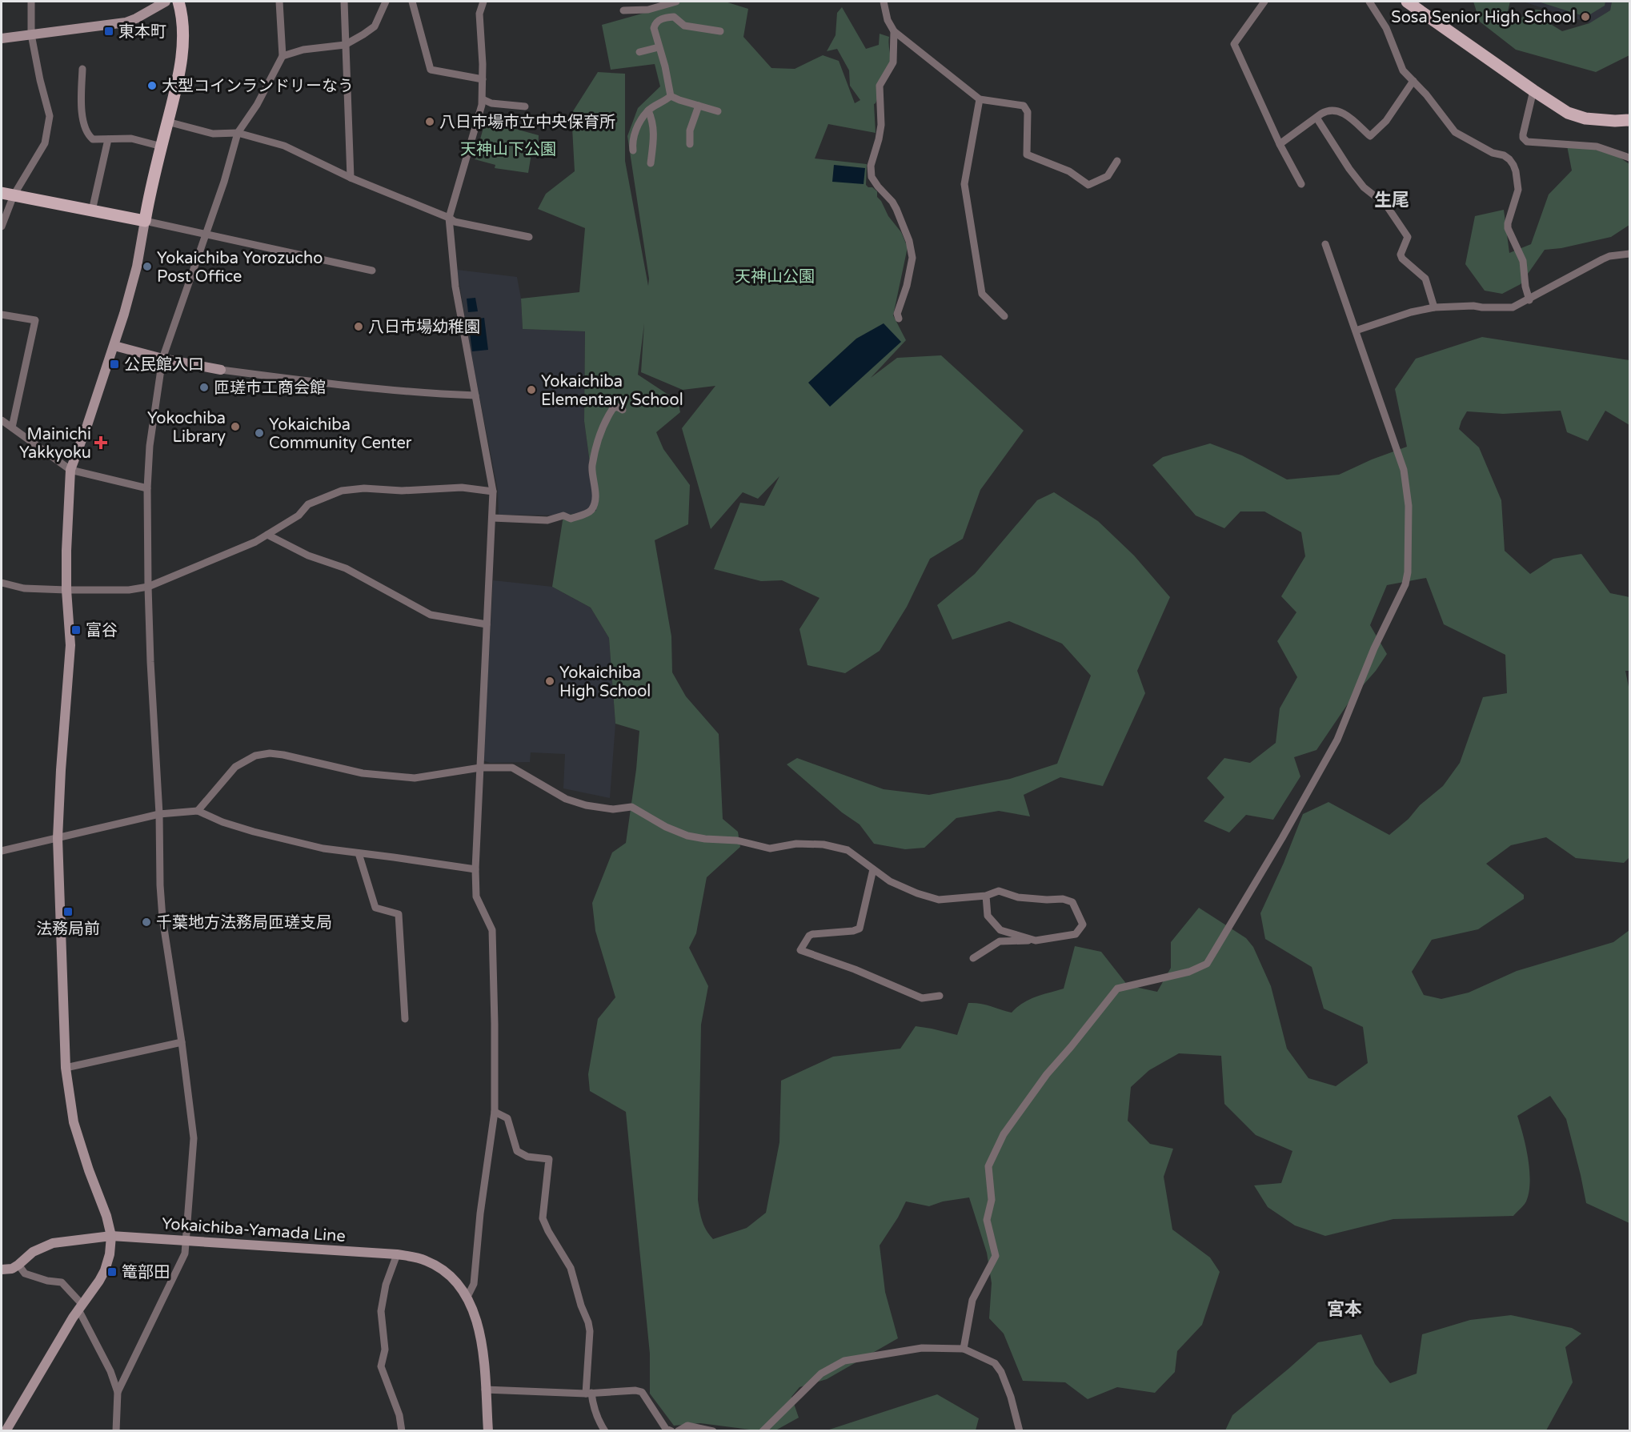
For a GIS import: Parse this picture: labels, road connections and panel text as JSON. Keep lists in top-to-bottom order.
{
  "streets": {
    "street": ["Yokaichiba-Yamada Line"]
  },
  "districts": ["生尾", "宮本"],
  "parks": ["天神山下公園", "天神山公園"],
  "places": {
    "other": [
      "Sosa Senior High School",
      "大型コインランドリーなう",
      "八日市場市立中央保育所",
      "Yokaichiba Yorozucho Post Office",
      "八日市場幼稚園",
      "匝瑳市工商会館",
      "Yokaichiba Elementary School",
      "Yokochiba Library",
      "Yokaichiba Community Center",
      "Yokaichiba High School",
      "千葉地方法務局匝瑳支局"
    ],
    "transit": [
      "東本町",
      "公民館入口",
      "富谷",
      "法務局前",
      "篭部田"
    ],
    "health": ["Mainichi Yakkyoku"]
  }
}
